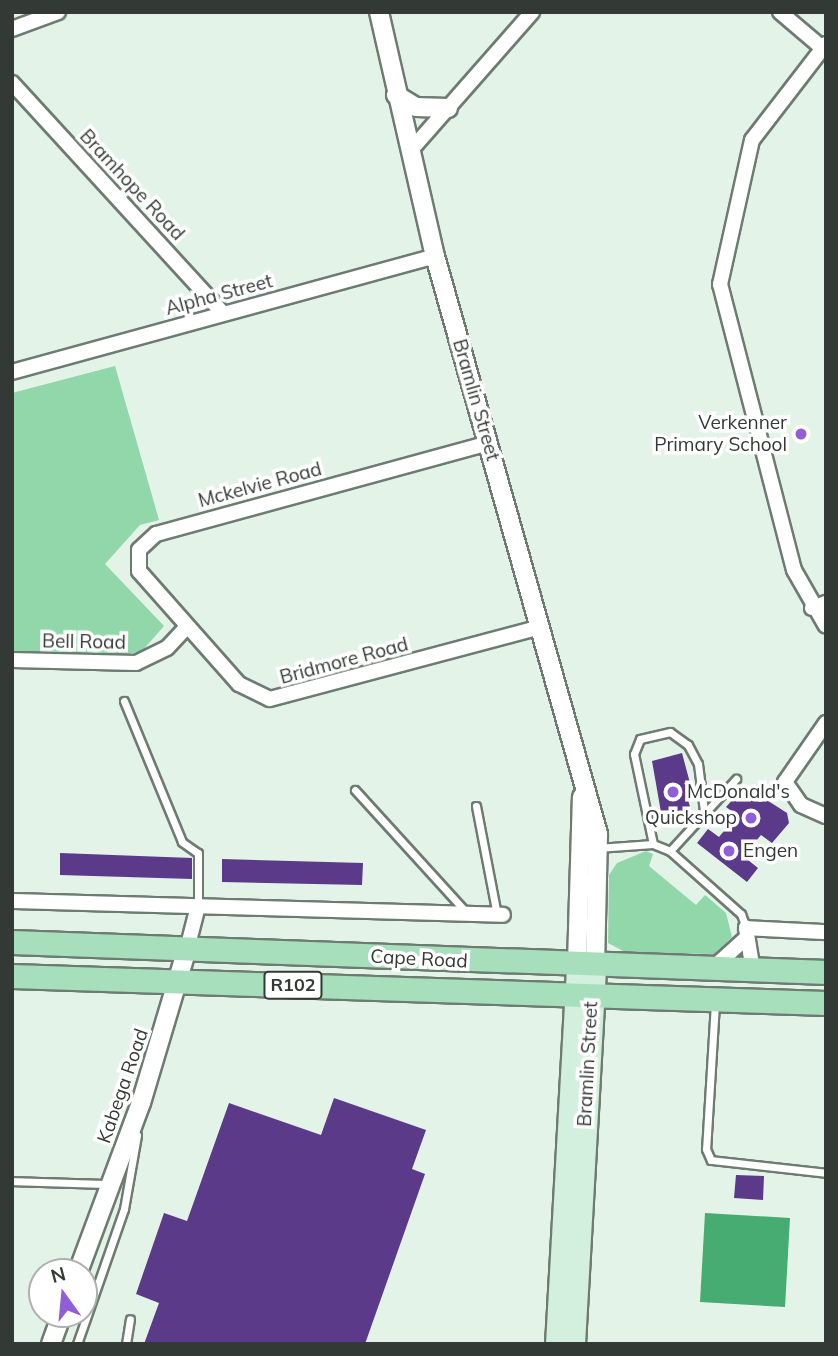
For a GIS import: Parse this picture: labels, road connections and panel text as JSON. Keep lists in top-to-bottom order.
{
  "streets": {
    "main road": ["Bramlin Street", "Cape Road", "R102"],
    "street": [
      "Bramhope Road",
      "Alpha Street",
      "Mckelvie Road",
      "Bell Road",
      "Bridmore Road",
      "Kabega Road"
    ]
  },
  "crossings": [
    ["Bramhope Road", "Alpha Street"],
    ["Alpha Street", "Bramlin Street"],
    ["Bramlin Street", "Mckelvie Road"],
    ["Bramlin Street", "Bridmore Road"],
    ["Bramlin Street", "Cape Road"],
    ["Mckelvie Road", "Bell Road"],
    ["Mckelvie Road", "Bridmore Road"],
    ["Bell Road", "Bridmore Road"],
    ["Cape Road", "Kabega Road"]
  ],
  "places": [
    "Verkenner Primary School",
    "McDonald's",
    "Quickshop",
    "Engen"
  ],
  "north": "top"
}
